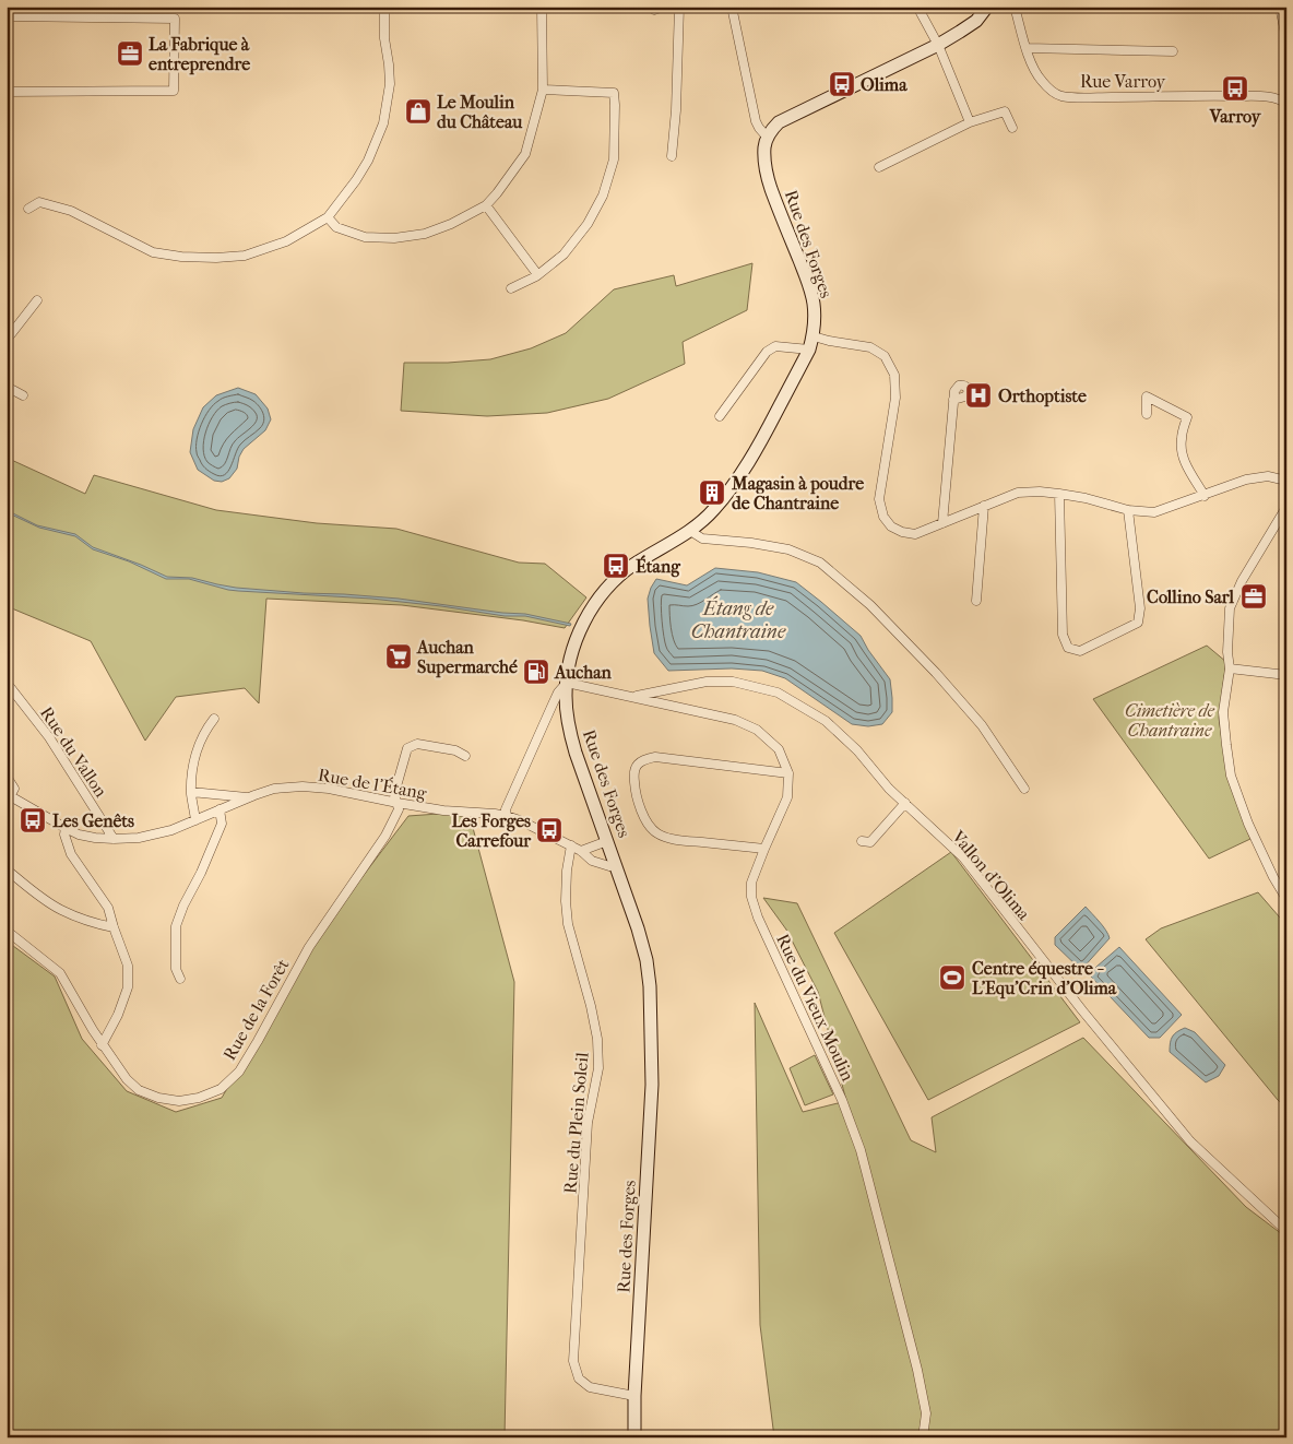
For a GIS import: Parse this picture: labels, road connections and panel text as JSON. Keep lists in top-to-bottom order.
{
  "streets": {
    "main road": ["Rue des Forges"],
    "street": [
      "Rue Varroy",
      "Rue du Vallon",
      "Rue de l'Étang",
      "Vallon d'Olima",
      "Rue du Vieux Moulin",
      "Rue de la Forêt",
      "Rue du Plein Soleil"
    ]
  },
  "crossings": [
    ["Rue des Forges", "Rue de l'Étang"],
    ["Rue des Forges", "Vallon d'Olima"],
    ["Rue des Forges", "Rue du Plein Soleil"],
    ["Rue du Vallon", "Rue de l'Étang"],
    ["Rue de l'Étang", "Rue de la Forêt"],
    ["Rue de l'Étang", "Rue du Plein Soleil"],
    ["Vallon d'Olima", "Rue du Vieux Moulin"]
  ],
  "water": ["Étang de Chantraine"],
  "parks": ["Cimetière de Chantraine"],
  "places": {
    "office": ["La Fabrique à entreprendre", "Collino Sarl"],
    "bus stop": [
      "Olima",
      "Varroy",
      "Étang",
      "Les Genêts",
      "Les Forges Carrefour"
    ],
    "shop": ["Le Moulin du Château"],
    "hospital": ["Orthoptiste"],
    "building": ["Magasin à poudre de Chantraine"],
    "supermarket": ["Auchan Supermarché"],
    "fuel station": ["Auchan"],
    "sports": ["Centre équestre - L'Equ'Crin d'Olima"]
  }
}
